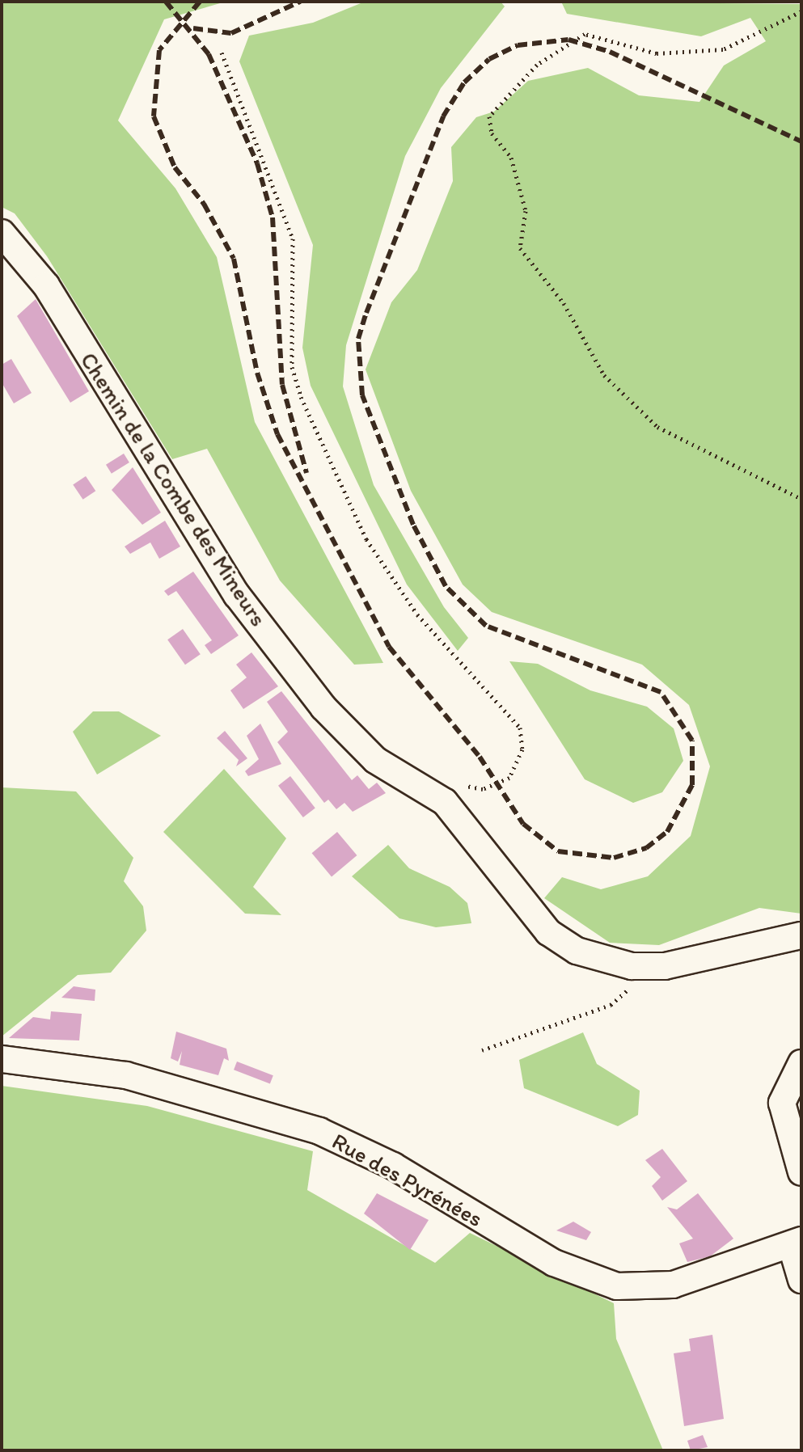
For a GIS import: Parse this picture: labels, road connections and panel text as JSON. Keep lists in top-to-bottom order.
{
  "streets": {
    "street": ["Chemin de la Combe des Mineurs", "Rue des Pyrénées"]
  }
}
